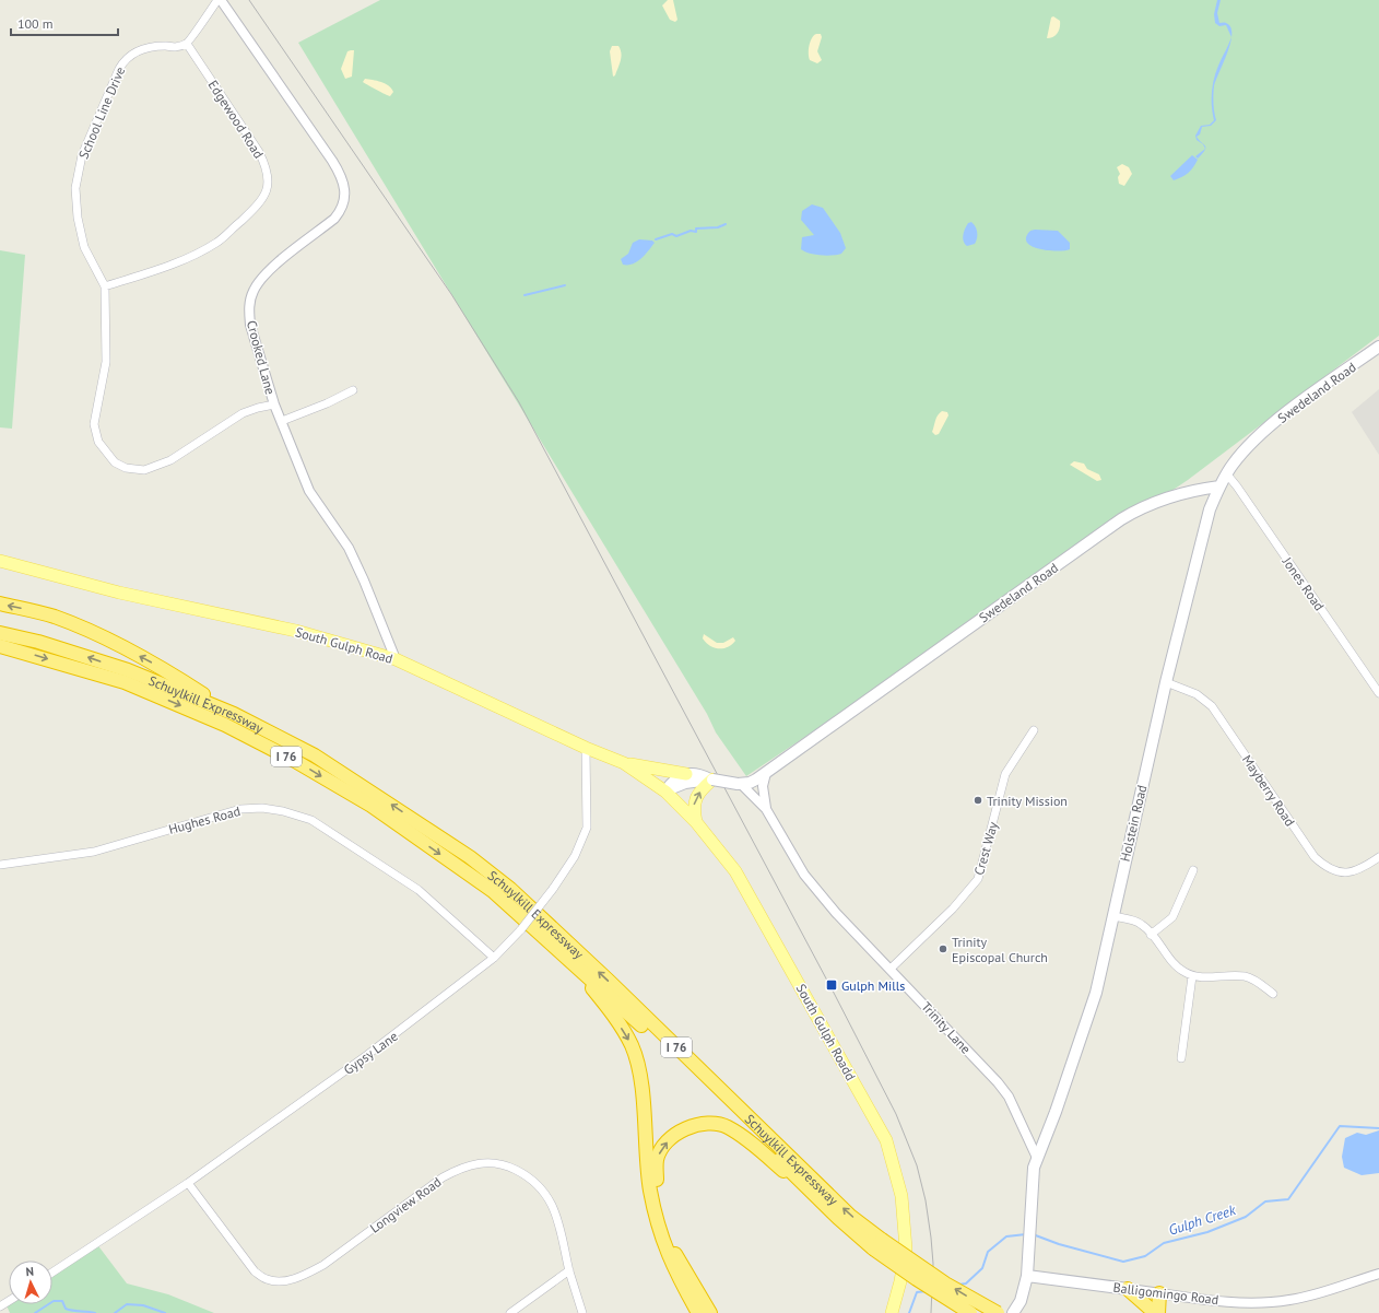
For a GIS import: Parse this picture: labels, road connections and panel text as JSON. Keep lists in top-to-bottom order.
{
  "streets": {
    "highway": ["Schuylkill Expressway", "I 76"],
    "main road": [
      "Swedeland Road",
      "South Gulph Road",
      "Holstein Road",
      "South Gulph Roadd",
      "Balligomingo Road"
    ],
    "street": [
      "School Line Drive",
      "Edgewood Road",
      "Crooked Lane",
      "Jones Road",
      "Mayberry Road",
      "Hughes Road",
      "Crest Way",
      "Trinity Lane",
      "Gypsy Lane",
      "Longview Road"
    ]
  },
  "crossings": [
    ["School Line Drive", "Edgewood Road"],
    ["School Line Drive", "Crooked Lane"],
    ["Crooked Lane", "South Gulph Road"],
    ["Swedeland Road", "Jones Road"],
    ["Swedeland Road", "Holstein Road"],
    ["Swedeland Road", "Trinity Lane"],
    ["South Gulph Road", "South Gulph Roadd"],
    ["South Gulph Road", "Gypsy Lane"],
    ["Mayberry Road", "Holstein Road"],
    ["Hughes Road", "Gypsy Lane"],
    ["Holstein Road", "Trinity Lane"],
    ["Crest Way", "Trinity Lane"],
    ["Gypsy Lane", "Longview Road"]
  ],
  "water": ["Gulph Creek"],
  "places": {
    "other": ["Trinity Mission", "Trinity Episcopal Church"],
    "transit": ["Gulph Mills"]
  },
  "scale_bar": "100 m",
  "north": "top"
}
